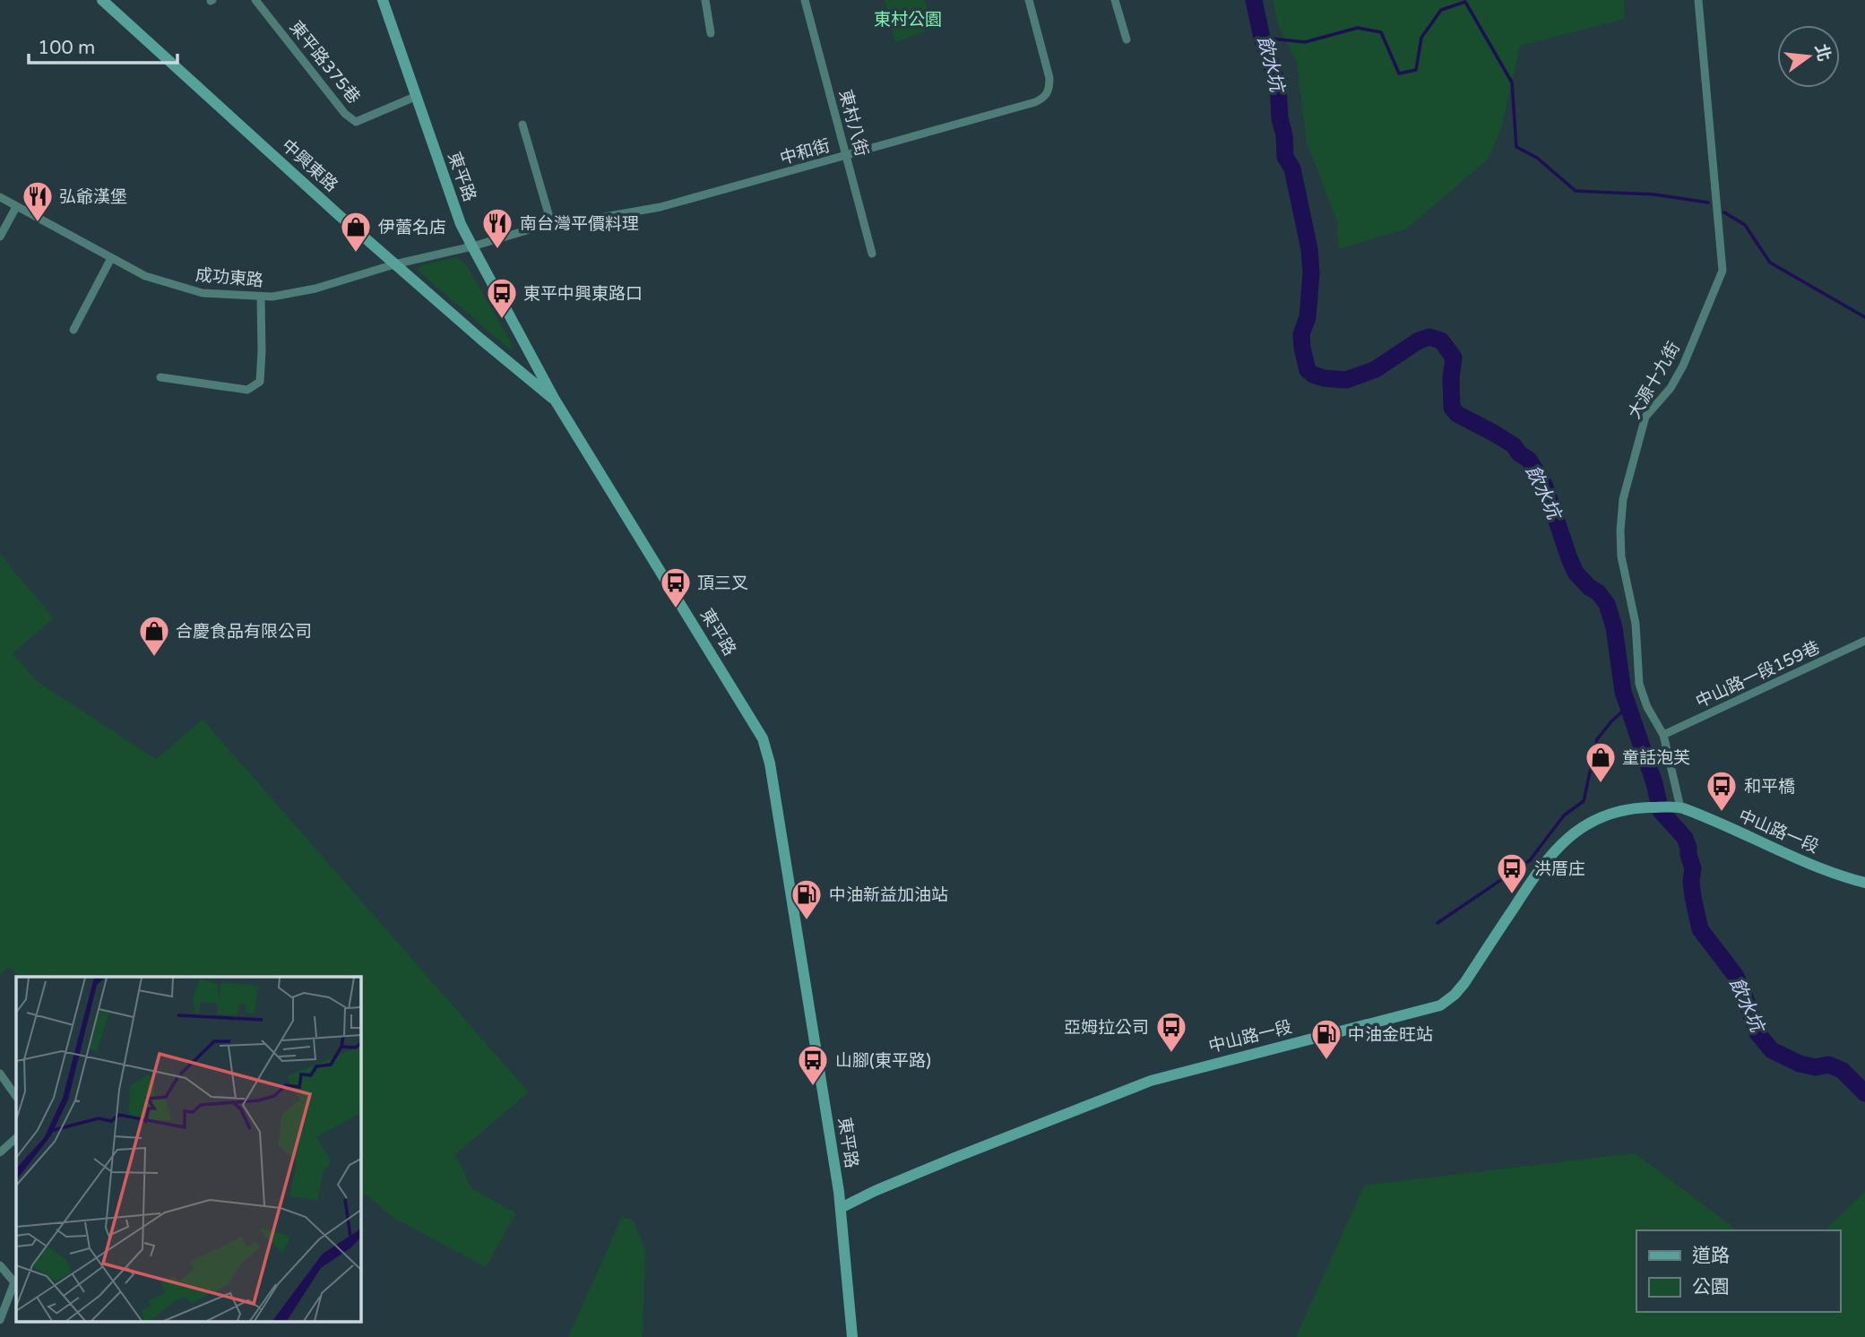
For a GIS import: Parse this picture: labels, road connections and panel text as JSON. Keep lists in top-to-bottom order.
{
  "streets": {
    "main road": ["中興東路", "東平路", "中山路一段"],
    "street": [
      "東平路375巷",
      "東村八街",
      "中和街",
      "成功東路",
      "大源十九街",
      "中山路一段159巷"
    ]
  },
  "crossings": [
    ["東平路375巷", "東平路"],
    ["東村八街", "中和街"],
    ["中和街", "東平路"],
    ["中和街", "成功東路"],
    ["中興東路", "東平路"],
    ["中興東路", "成功東路"],
    ["東平路", "成功東路"],
    ["東平路", "中山路一段"],
    ["大源十九街", "中山路一段159巷"],
    ["大源十九街", "中山路一段"]
  ],
  "water": ["飲水坑"],
  "parks": ["東村公園"],
  "places": {
    "restaurant": ["弘爺漢堡", "南台灣平價料理"],
    "shop": ["伊蕾名店", "合慶食品有限公司", "童話泡芙"],
    "bus stop": [
      "東平中興東路口",
      "頂三叉",
      "和平橋",
      "洪厝庄",
      "亞姆拉公司",
      "山腳(東平路)"
    ],
    "fuel station": ["中油新益加油站", "中油金旺站"]
  },
  "legend": ["道路", "公園"],
  "scale_bar": "100 m",
  "north": "right"
}
